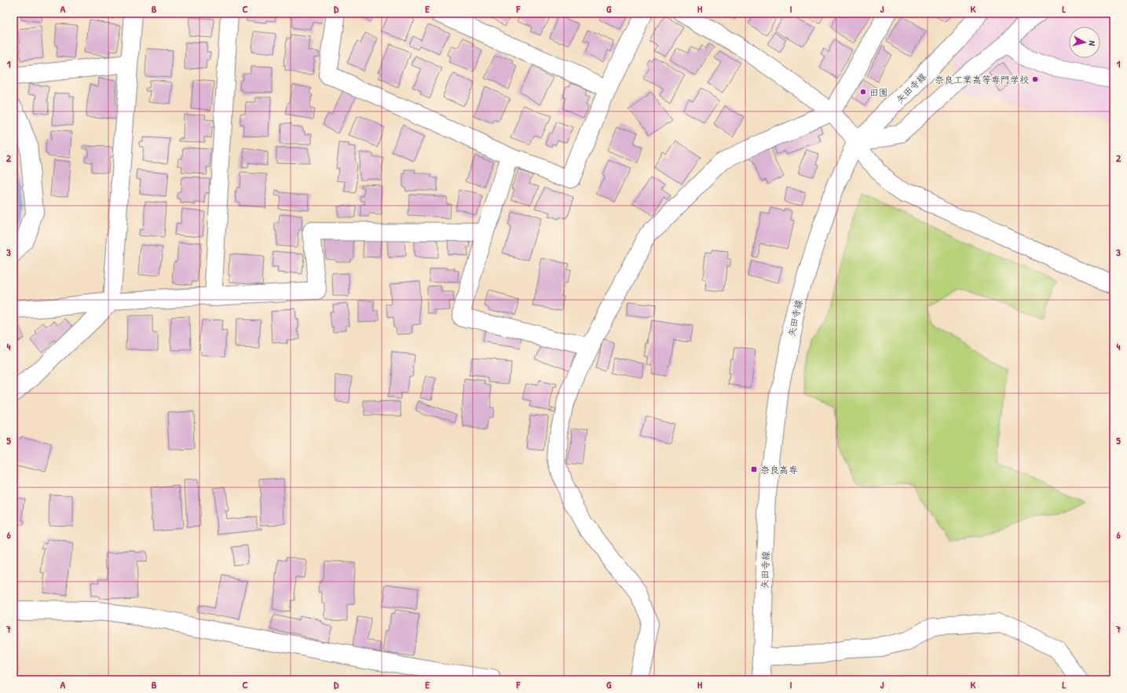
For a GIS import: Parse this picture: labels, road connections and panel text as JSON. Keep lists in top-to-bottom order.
{
  "streets": {
    "street": ["矢田寺線"]
  },
  "places": {
    "other": ["奈良工業高等専門学校", "田園"],
    "transit": ["奈良高専"]
  },
  "north": "right",
  "grid": {
    "columns": [
      "A",
      "B",
      "C",
      "D",
      "E",
      "F",
      "G",
      "H",
      "I",
      "J",
      "K",
      "L"
    ],
    "rows": [
      "1",
      "2",
      "3",
      "4",
      "5",
      "6",
      "7"
    ]
  }
}
